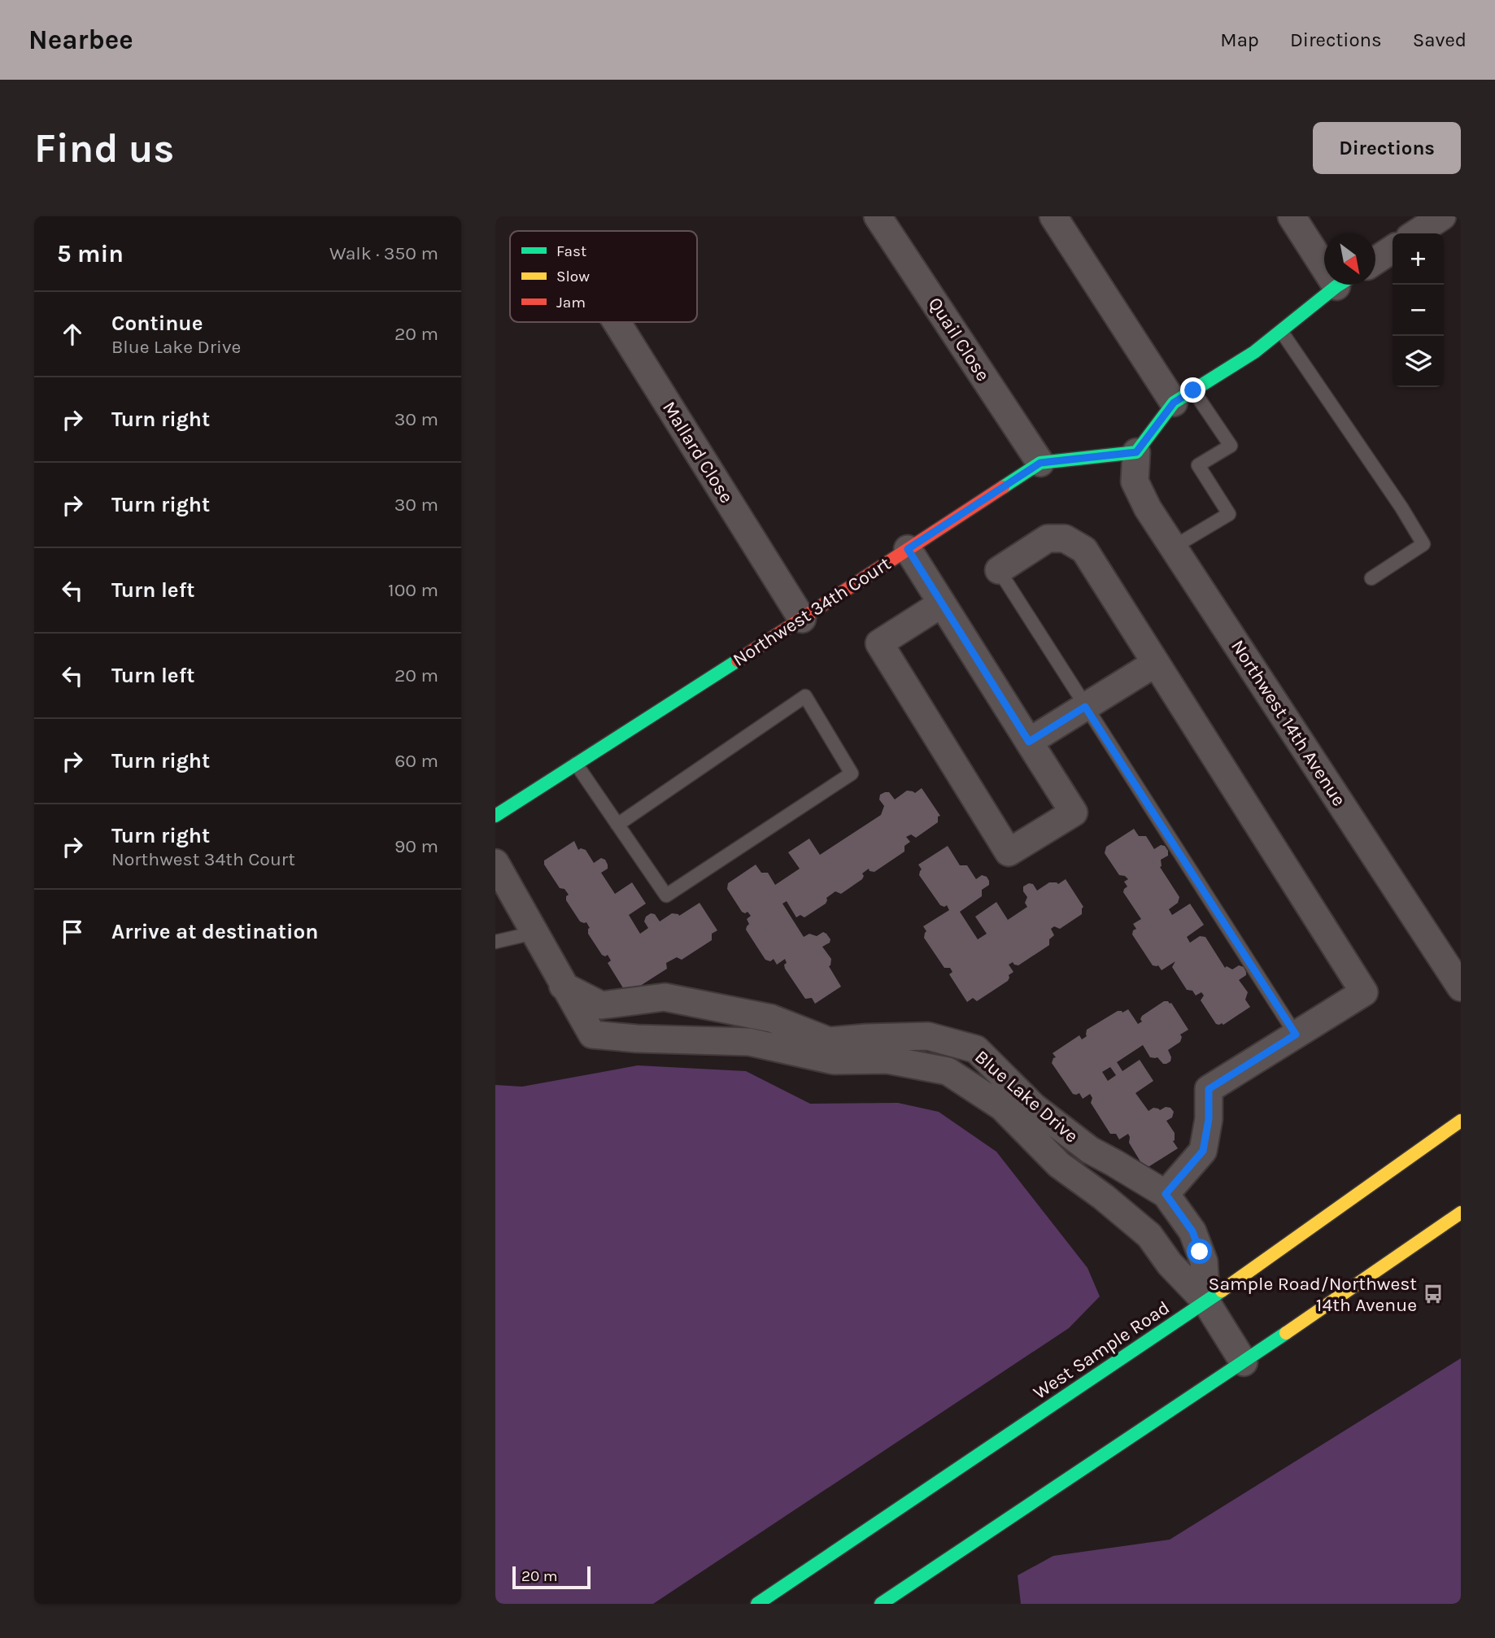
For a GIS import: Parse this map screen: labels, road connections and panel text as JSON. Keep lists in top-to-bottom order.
{
  "streets": {
    "main road": ["Northwest 34th Court", "West Sample Road"],
    "street": [
      "Quail Close",
      "Mallard Close",
      "Northwest 14th Avenue",
      "Blue Lake Drive"
    ]
  },
  "crossings": [
    ["Quail Close", "Northwest 34th Court"],
    ["Mallard Close", "Northwest 34th Court"],
    ["Northwest 34th Court", "Northwest 14th Avenue"],
    ["Blue Lake Drive", "West Sample Road"]
  ],
  "places": {
    "bus stop": ["Sample Road/Northwest 14th Avenue"]
  },
  "legend": ["Fast", "Slow", "Jam"],
  "scale_bar": "20 m",
  "north": "bottom right",
  "page": {
    "header": "Nearbee",
    "nav": ["Map", "Directions", "Saved"],
    "buttons": "Directions",
    "title": "Find us",
    "heading": ["5 min", "Walk · 350 m"],
    "map_buttons": ["+", "−"],
    "list": [
      ["Continue", "Blue Lake Drive", "20 m"],
      ["Turn right", "30 m"],
      ["Turn right", "30 m"],
      ["Turn left", "100 m"],
      ["Turn left", "20 m"],
      ["Turn right", "60 m"],
      ["Turn right", "Northwest 34th Court", "90 m"],
      "Arrive at destination"
    ],
    "scale": "20 m"
  }
}
